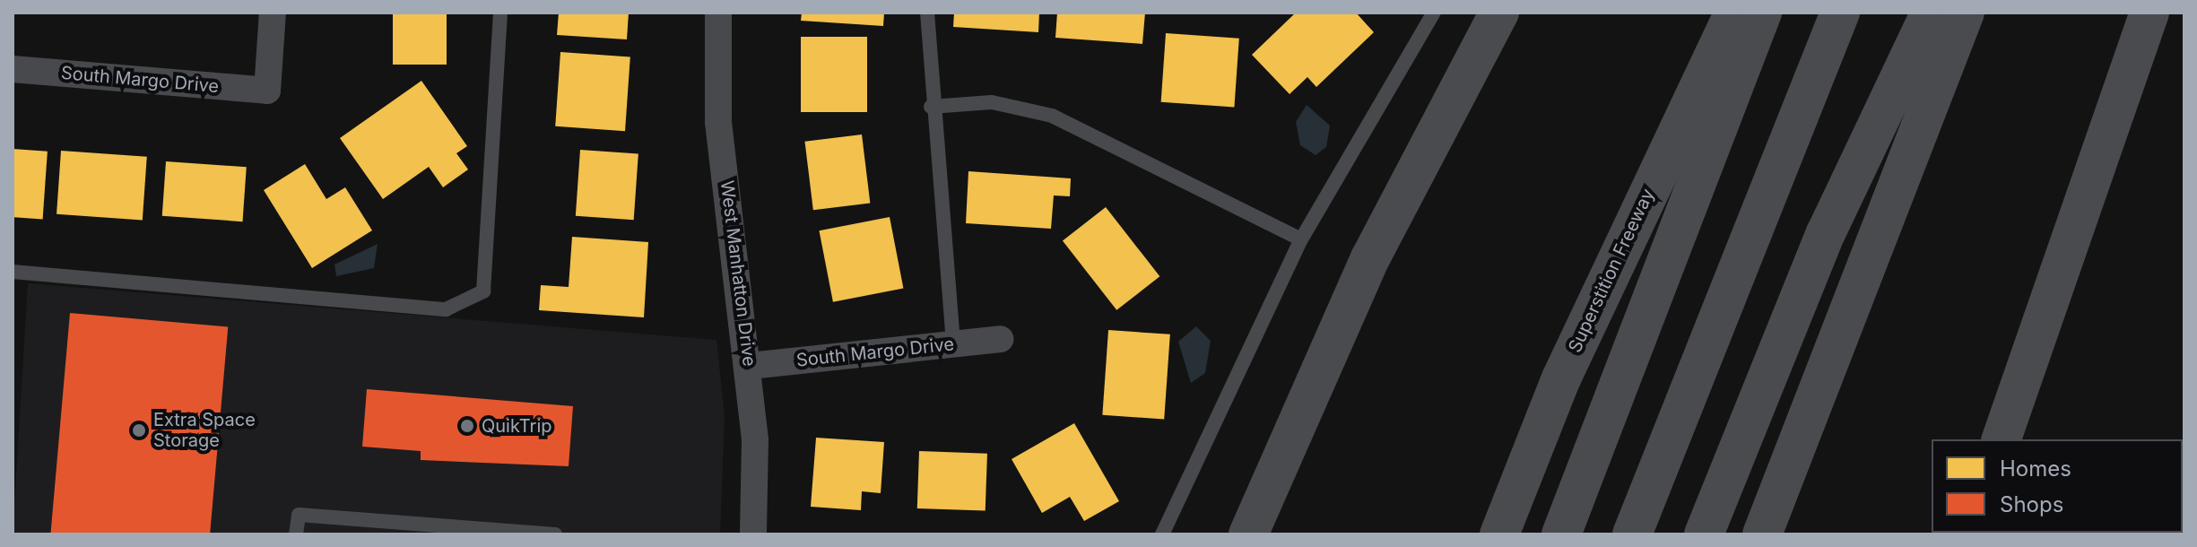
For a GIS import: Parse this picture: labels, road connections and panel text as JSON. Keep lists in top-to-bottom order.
{
  "streets": {
    "highway": ["Superstition Freeway"],
    "street": ["South Margo Drive", "West Manhatton Drive"]
  },
  "crossings": [
    ["South Margo Drive", "West Manhatton Drive"]
  ],
  "places": ["QuikTrip", "Extra Space Storage"],
  "legend": ["Homes", "Shops"]
}
